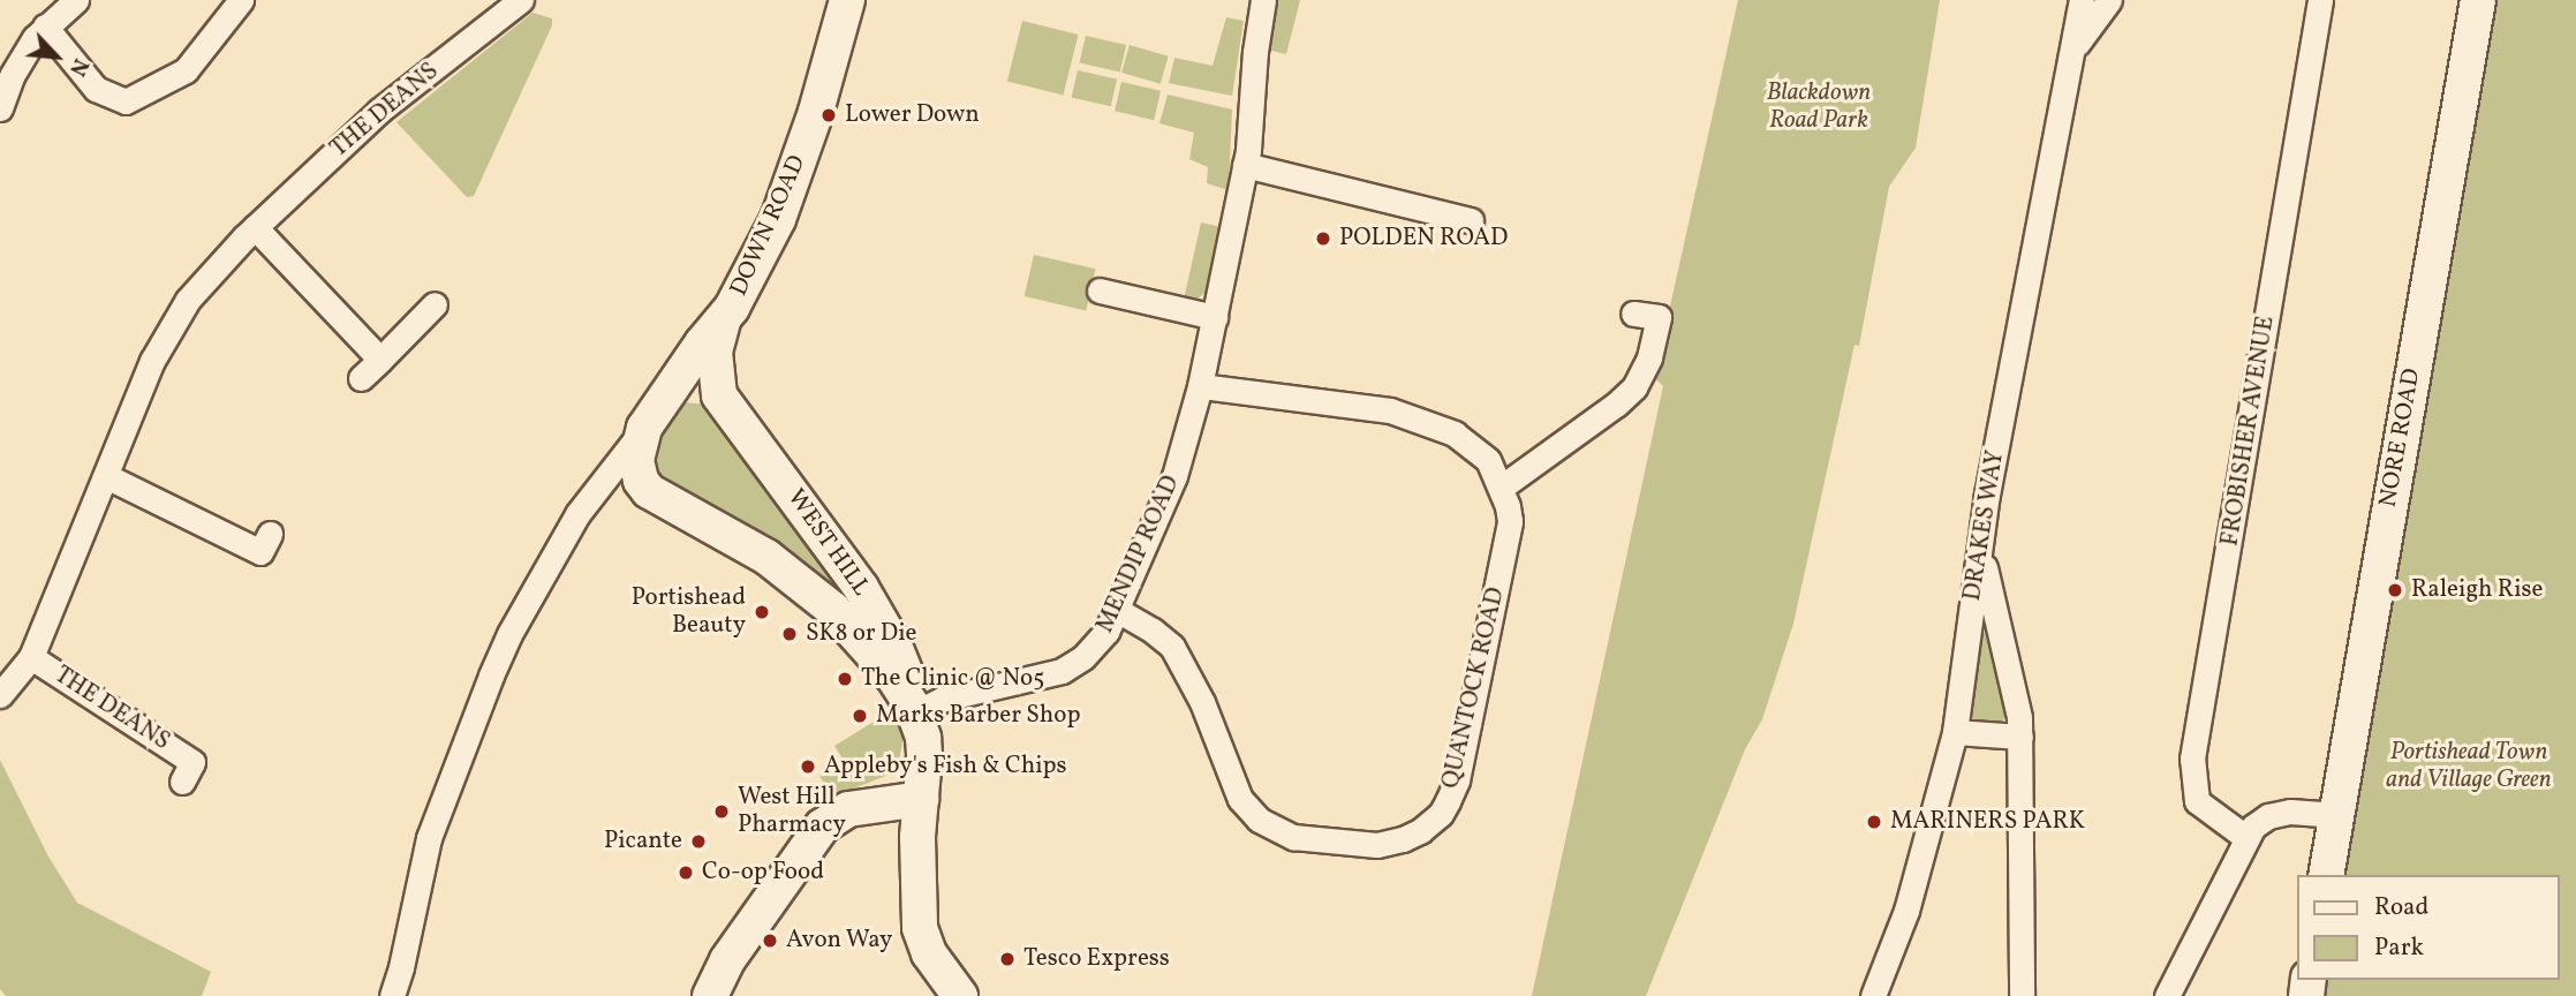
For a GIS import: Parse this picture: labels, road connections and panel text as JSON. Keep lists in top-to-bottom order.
{
  "streets": {
    "street": [
      "THE DEANS",
      "DOWN ROAD",
      "FROBISHER AVENUE",
      "NORE ROAD",
      "DRAKES WAY",
      "WEST HILL",
      "MENDIP ROAD",
      "QUANTOCK ROAD"
    ]
  },
  "crossings": [
    ["WEST HILL", "MENDIP ROAD"],
    ["MENDIP ROAD", "QUANTOCK ROAD"]
  ],
  "parks": ["Blackdown Road Park", "Portishead Town and Village Green"],
  "places": [
    "Lower Down",
    "POLDEN ROAD",
    "Raleigh Rise",
    "Portishead Beauty",
    "SK8 or Die",
    "The Clinic @ No5",
    "Marks Barber Shop",
    "Appleby's Fish & Chips",
    "West Hill Pharmacy",
    "MARINERS PARK",
    "Picante",
    "Co-op Food",
    "Avon Way",
    "Tesco Express"
  ],
  "legend": ["Road", "Park"],
  "north": "bottom right"
}
